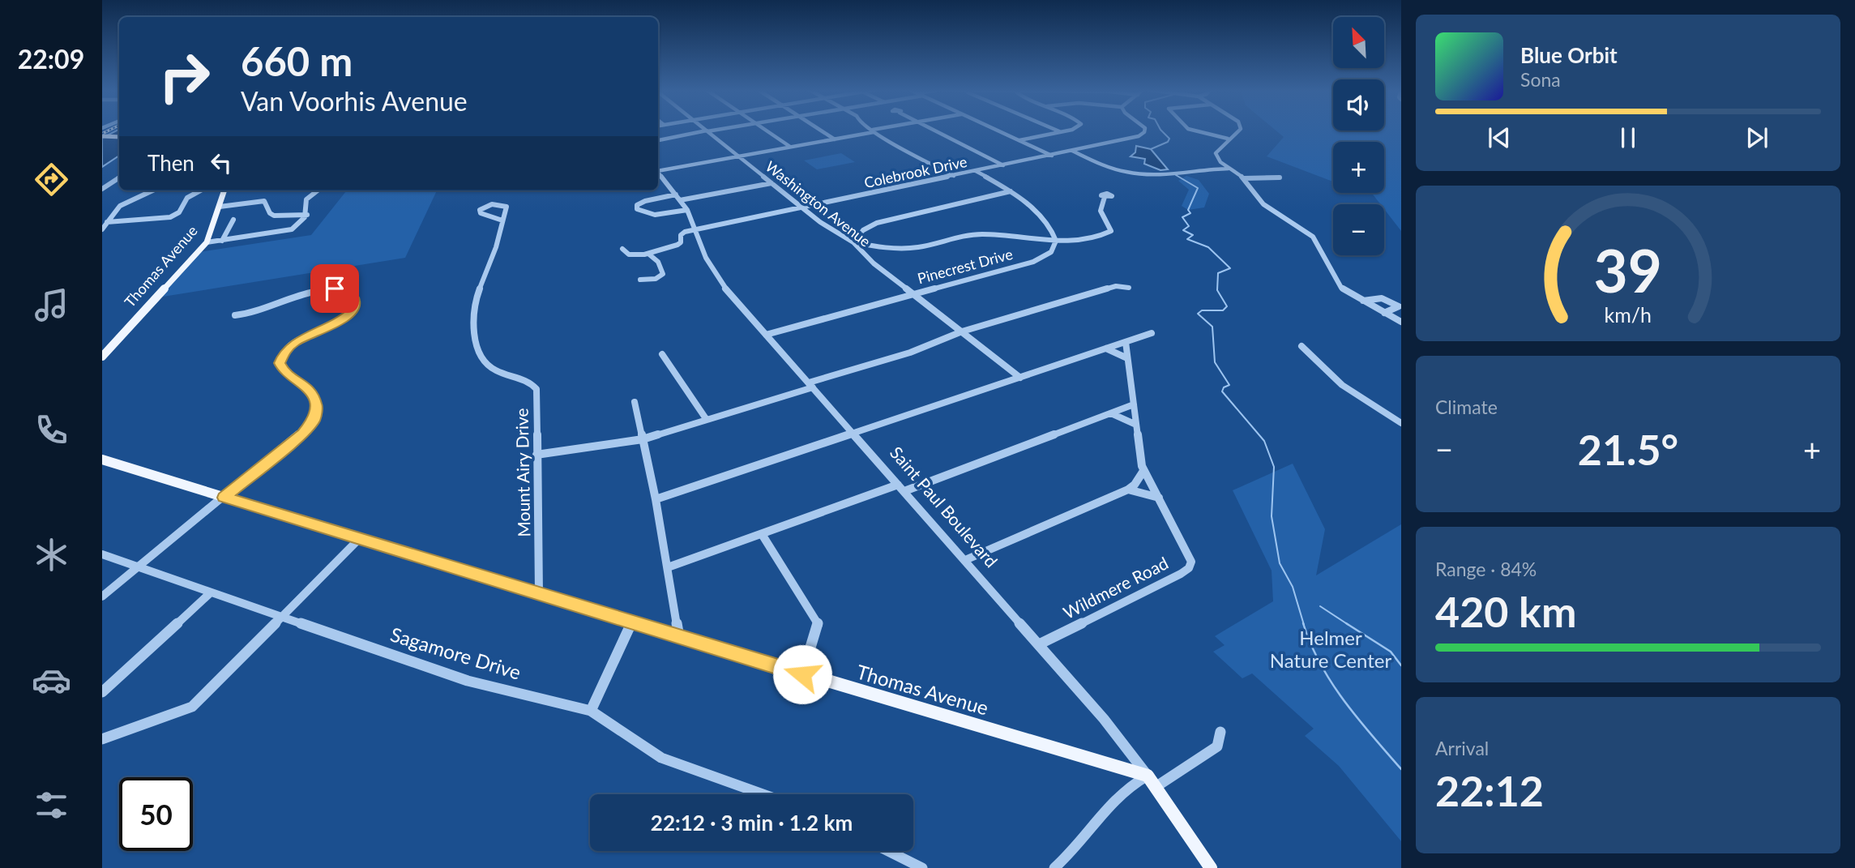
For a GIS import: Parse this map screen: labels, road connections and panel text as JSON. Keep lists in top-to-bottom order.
{
  "streets": {
    "main road": ["Thomas Avenue", "Saint Paul Boulevard"],
    "street": [
      "Colebrook Drive",
      "Washington Avenue",
      "Pinecrest Drive",
      "Mount Airy Drive",
      "Wildmere Road",
      "Sagamore Drive"
    ]
  },
  "crossings": [
    ["Colebrook Drive", "Washington Avenue"],
    ["Colebrook Drive", "Saint Paul Boulevard"],
    ["Washington Avenue", "Pinecrest Drive"],
    ["Thomas Avenue", "Mount Airy Drive"],
    ["Thomas Avenue", "Saint Paul Boulevard"],
    ["Pinecrest Drive", "Saint Paul Boulevard"],
    ["Saint Paul Boulevard", "Wildmere Road"]
  ],
  "parks": ["Helmer Nature Center"],
  "north": "top left",
  "page": {
    "tabs": "22:09",
    "map_buttons": ["+", "−"],
    "turn": ["660 m", "Van Voorhis Avenue"],
    "song": ["Blue Orbit", "Sona"],
    "then": "Then",
    "tile": [
      "Climate",
      ["Range · 84%", "420 km"],
      ["Arrival", "22:12"]
    ],
    "heat": ["−", "21.5°", "+"],
    "limit": "50",
    "trip": "22:12 · 3 min · 1.2 km",
    "gauge": ["39", "km/h"]
  }
}
